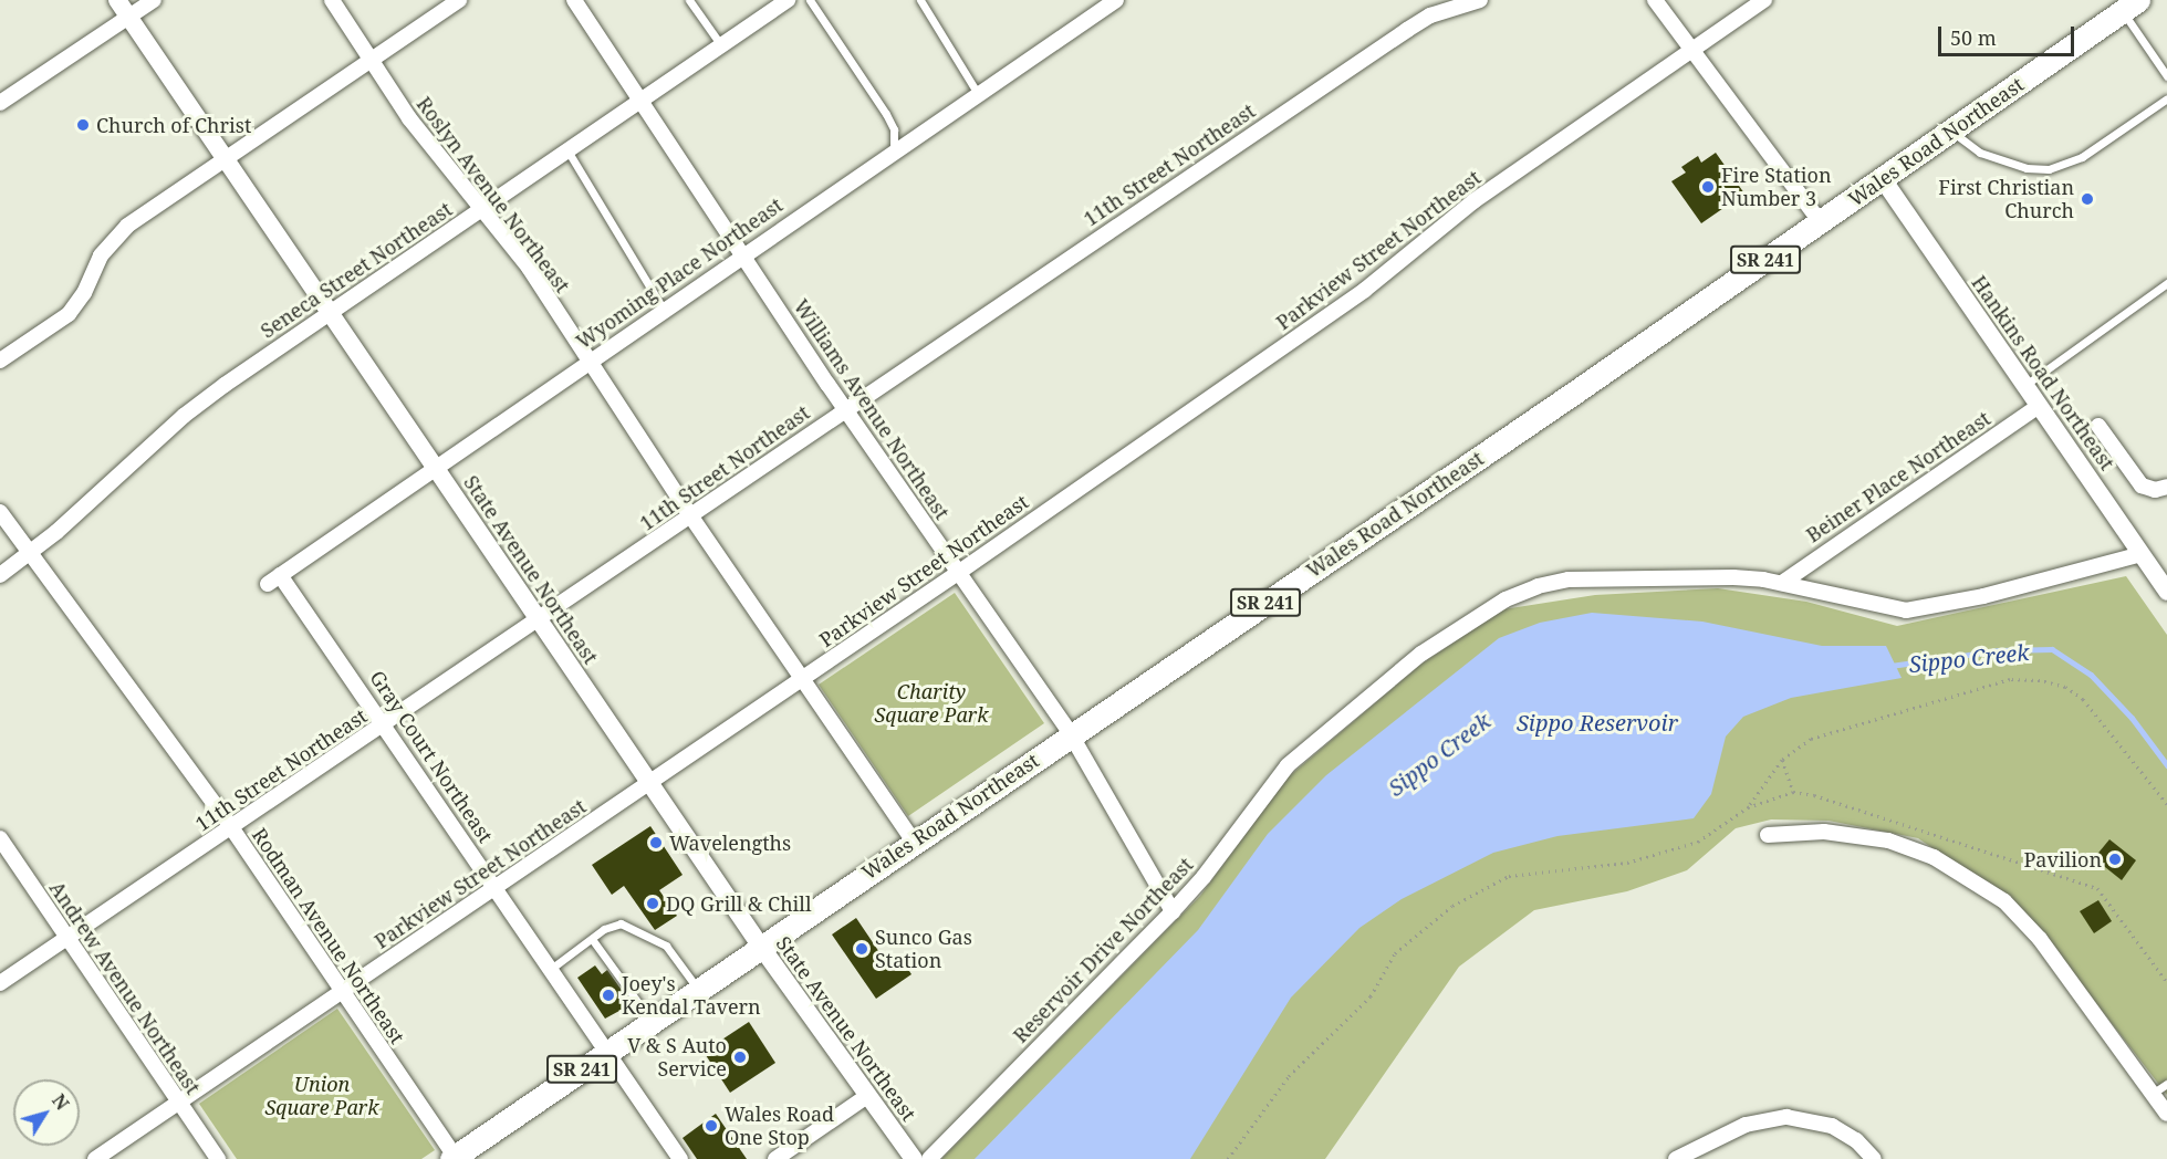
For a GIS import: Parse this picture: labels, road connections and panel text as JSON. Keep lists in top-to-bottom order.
{
  "streets": {
    "main road": ["Wales Road Northeast", "SR 241"],
    "street": [
      "11th Street Northeast",
      "Roslyn Avenue Northeast",
      "Parkview Street Northeast",
      "Seneca Street Northeast",
      "Wyoming Place Northeast",
      "Hankins Road Northeast",
      "Williams Avenue Northeast",
      "Beiner Place Northeast",
      "State Avenue Northeast",
      "Gray Court Northeast",
      "Rodman Avenue Northeast",
      "Reservoir Drive Northeast",
      "Andrew Avenue Northeast"
    ]
  },
  "crossings": [
    ["Wales Road Northeast", "Roslyn Avenue Northeast"],
    ["Wales Road Northeast", "Hankins Road Northeast"],
    ["Wales Road Northeast", "Williams Avenue Northeast"],
    ["Wales Road Northeast", "State Avenue Northeast"],
    ["Wales Road Northeast", "Gray Court Northeast"],
    ["Wales Road Northeast", "Rodman Avenue Northeast"],
    ["11th Street Northeast", "Roslyn Avenue Northeast"],
    ["11th Street Northeast", "Williams Avenue Northeast"],
    ["11th Street Northeast", "State Avenue Northeast"],
    ["11th Street Northeast", "Gray Court Northeast"],
    ["11th Street Northeast", "Rodman Avenue Northeast"],
    ["11th Street Northeast", "Andrew Avenue Northeast"],
    ["Roslyn Avenue Northeast", "Parkview Street Northeast"],
    ["Roslyn Avenue Northeast", "Seneca Street Northeast"],
    ["Roslyn Avenue Northeast", "Wyoming Place Northeast"],
    ["Parkview Street Northeast", "Williams Avenue Northeast"],
    ["Parkview Street Northeast", "State Avenue Northeast"],
    ["Parkview Street Northeast", "Gray Court Northeast"],
    ["Parkview Street Northeast", "Rodman Avenue Northeast"],
    ["Parkview Street Northeast", "Andrew Avenue Northeast"],
    ["Seneca Street Northeast", "Williams Avenue Northeast"],
    ["Seneca Street Northeast", "State Avenue Northeast"],
    ["Seneca Street Northeast", "Rodman Avenue Northeast"],
    ["Wyoming Place Northeast", "Williams Avenue Northeast"],
    ["Wyoming Place Northeast", "State Avenue Northeast"],
    ["Wyoming Place Northeast", "Gray Court Northeast"],
    ["Hankins Road Northeast", "Beiner Place Northeast"],
    ["Hankins Road Northeast", "Reservoir Drive Northeast"],
    ["Williams Avenue Northeast", "Reservoir Drive Northeast"],
    ["Beiner Place Northeast", "Reservoir Drive Northeast"]
  ],
  "water": ["Sippo Creek", "Sippo Reservoir"],
  "parks": ["Charity Square Park", "Union Square Park"],
  "places": [
    "Church of Christ",
    "Fire Station Number 3",
    "First Christian Church",
    "Wavelengths",
    "Pavilion",
    "DQ Grill & Chill",
    "Sunco Gas Station",
    "Joey's Kendal Tavern",
    "V & S Auto Service",
    "Wales Road One Stop"
  ],
  "scale_bar": "50 m",
  "north": "top right"
}
